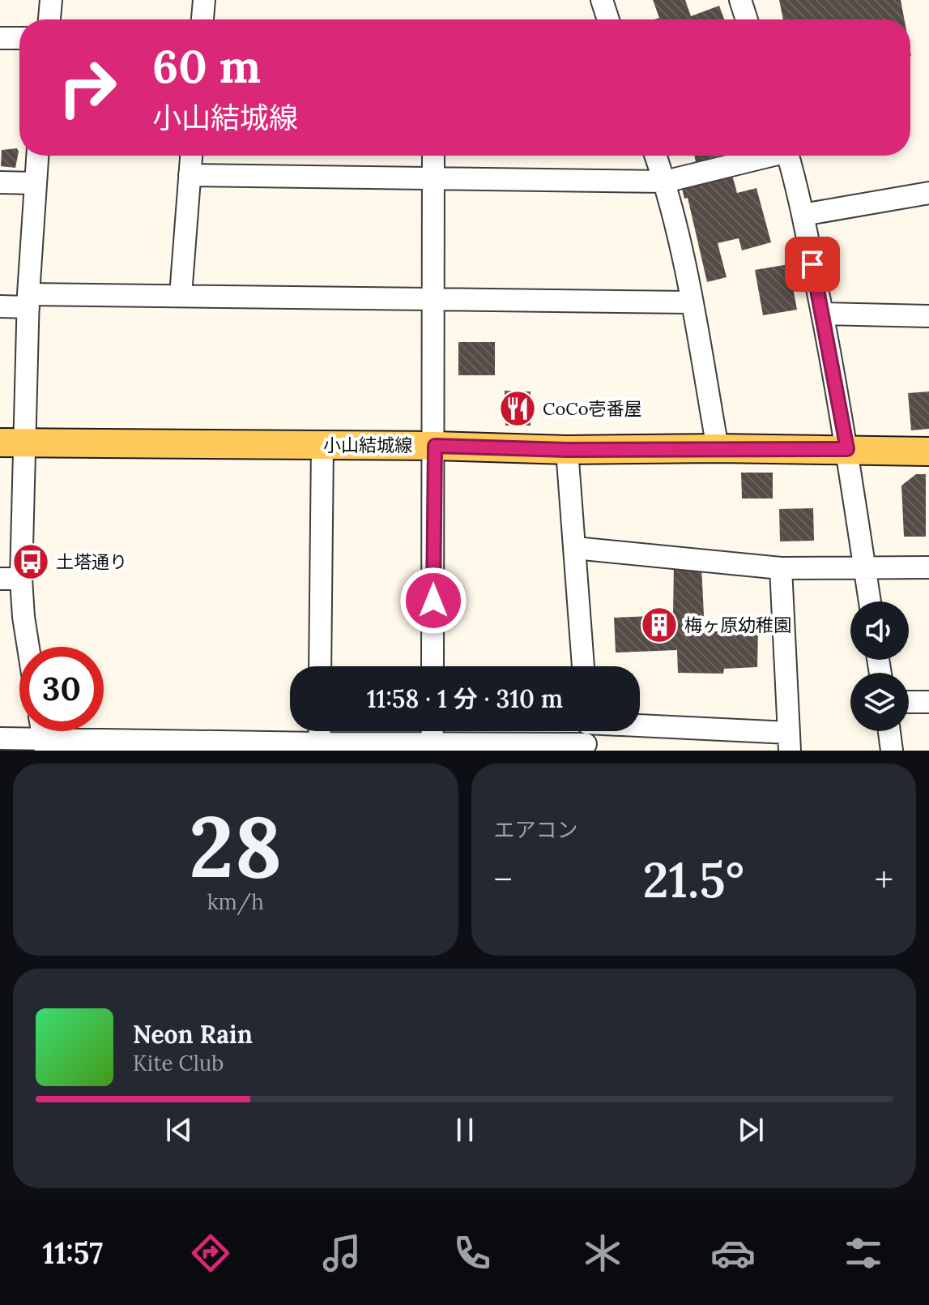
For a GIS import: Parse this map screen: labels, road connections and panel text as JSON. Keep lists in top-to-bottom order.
{
  "streets": {
    "main road": ["小山結城線"]
  },
  "places": {
    "restaurant": ["CoCo壱番屋"],
    "bus stop": ["土塔通り"],
    "building": ["梅ヶ原幼稚園"]
  },
  "page": {
    "turn": ["60 m", "小山結城線"],
    "limit": "30",
    "trip": "11:58 · 1 分 · 310 m",
    "tile": [
      ["28", "km/h"],
      "エアコン"
    ],
    "heat": ["−", "21.5°", "+"],
    "song": ["Neon Rain", "Kite Club"],
    "tabs": "11:57"
  }
}
